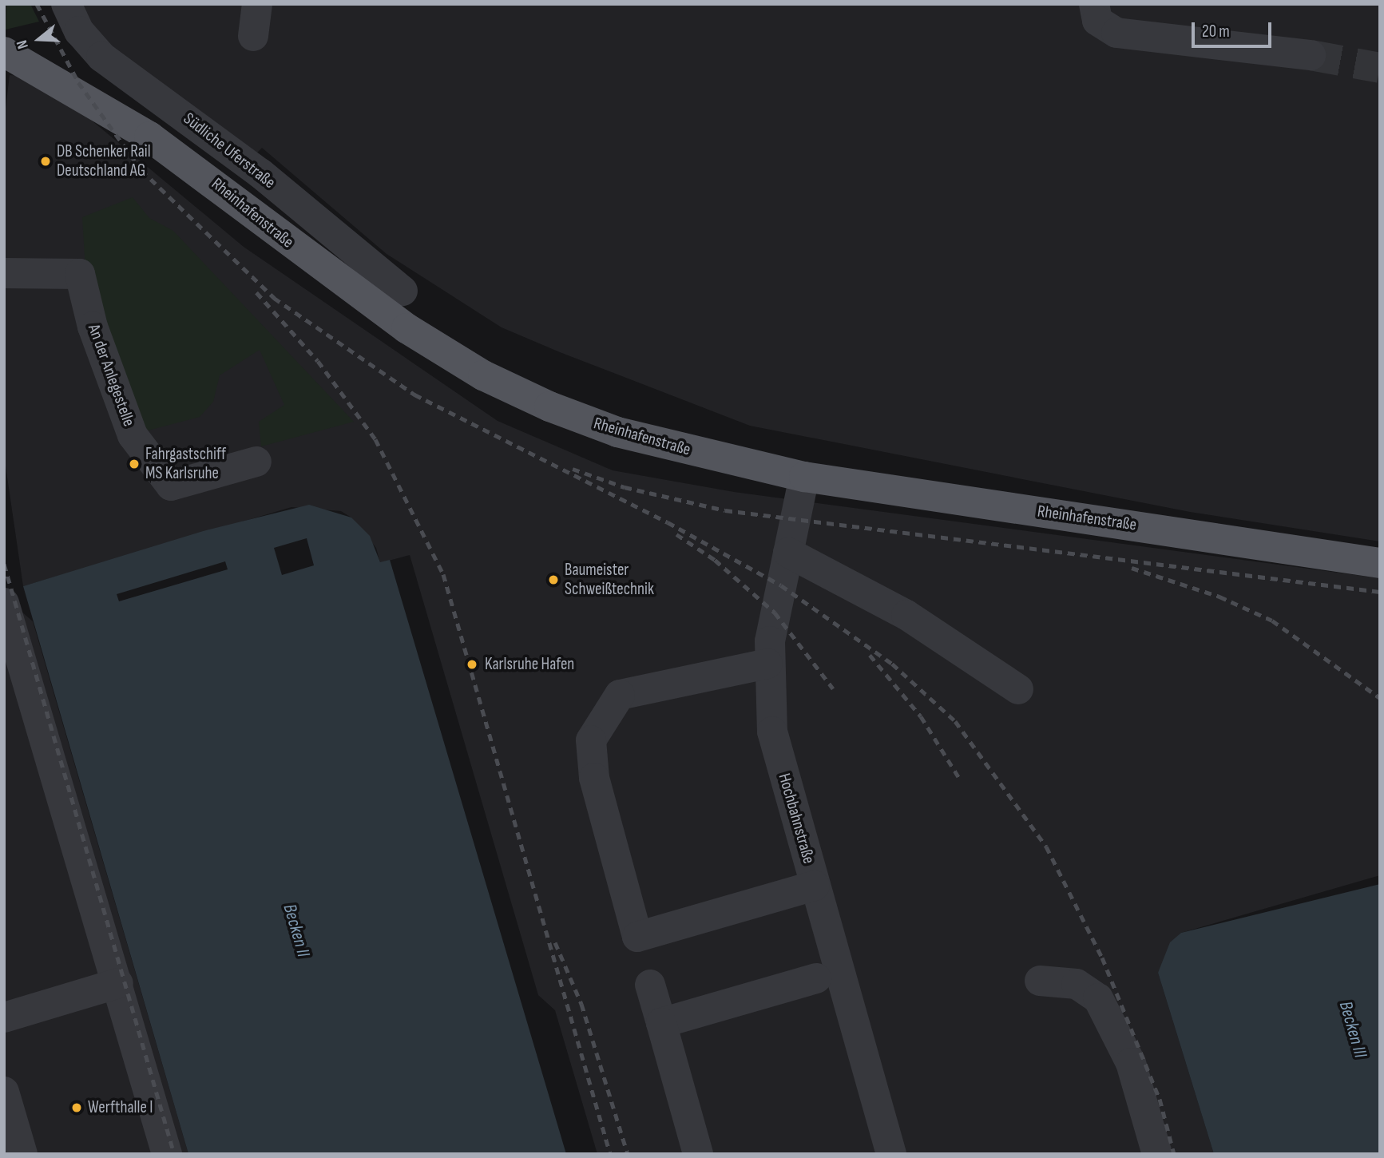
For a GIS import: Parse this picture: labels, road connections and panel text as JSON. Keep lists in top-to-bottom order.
{
  "streets": {
    "main road": ["Rheinhafenstraße"],
    "street": ["Südliche Uferstraße", "An der Anlegestelle", "Hochbahnstraße"]
  },
  "crossings": [
    ["Rheinhafenstraße", "Hochbahnstraße"]
  ],
  "water": ["Becken II", "Becken III"],
  "places": [
    "DB Schenker Rail Deutschland AG",
    "Fahrgastschiff MS Karlsruhe",
    "Baumeister Schweißtechnik",
    "Karlsruhe Hafen",
    "Werfthalle I"
  ],
  "scale_bar": "20 m",
  "north": "left"
}
